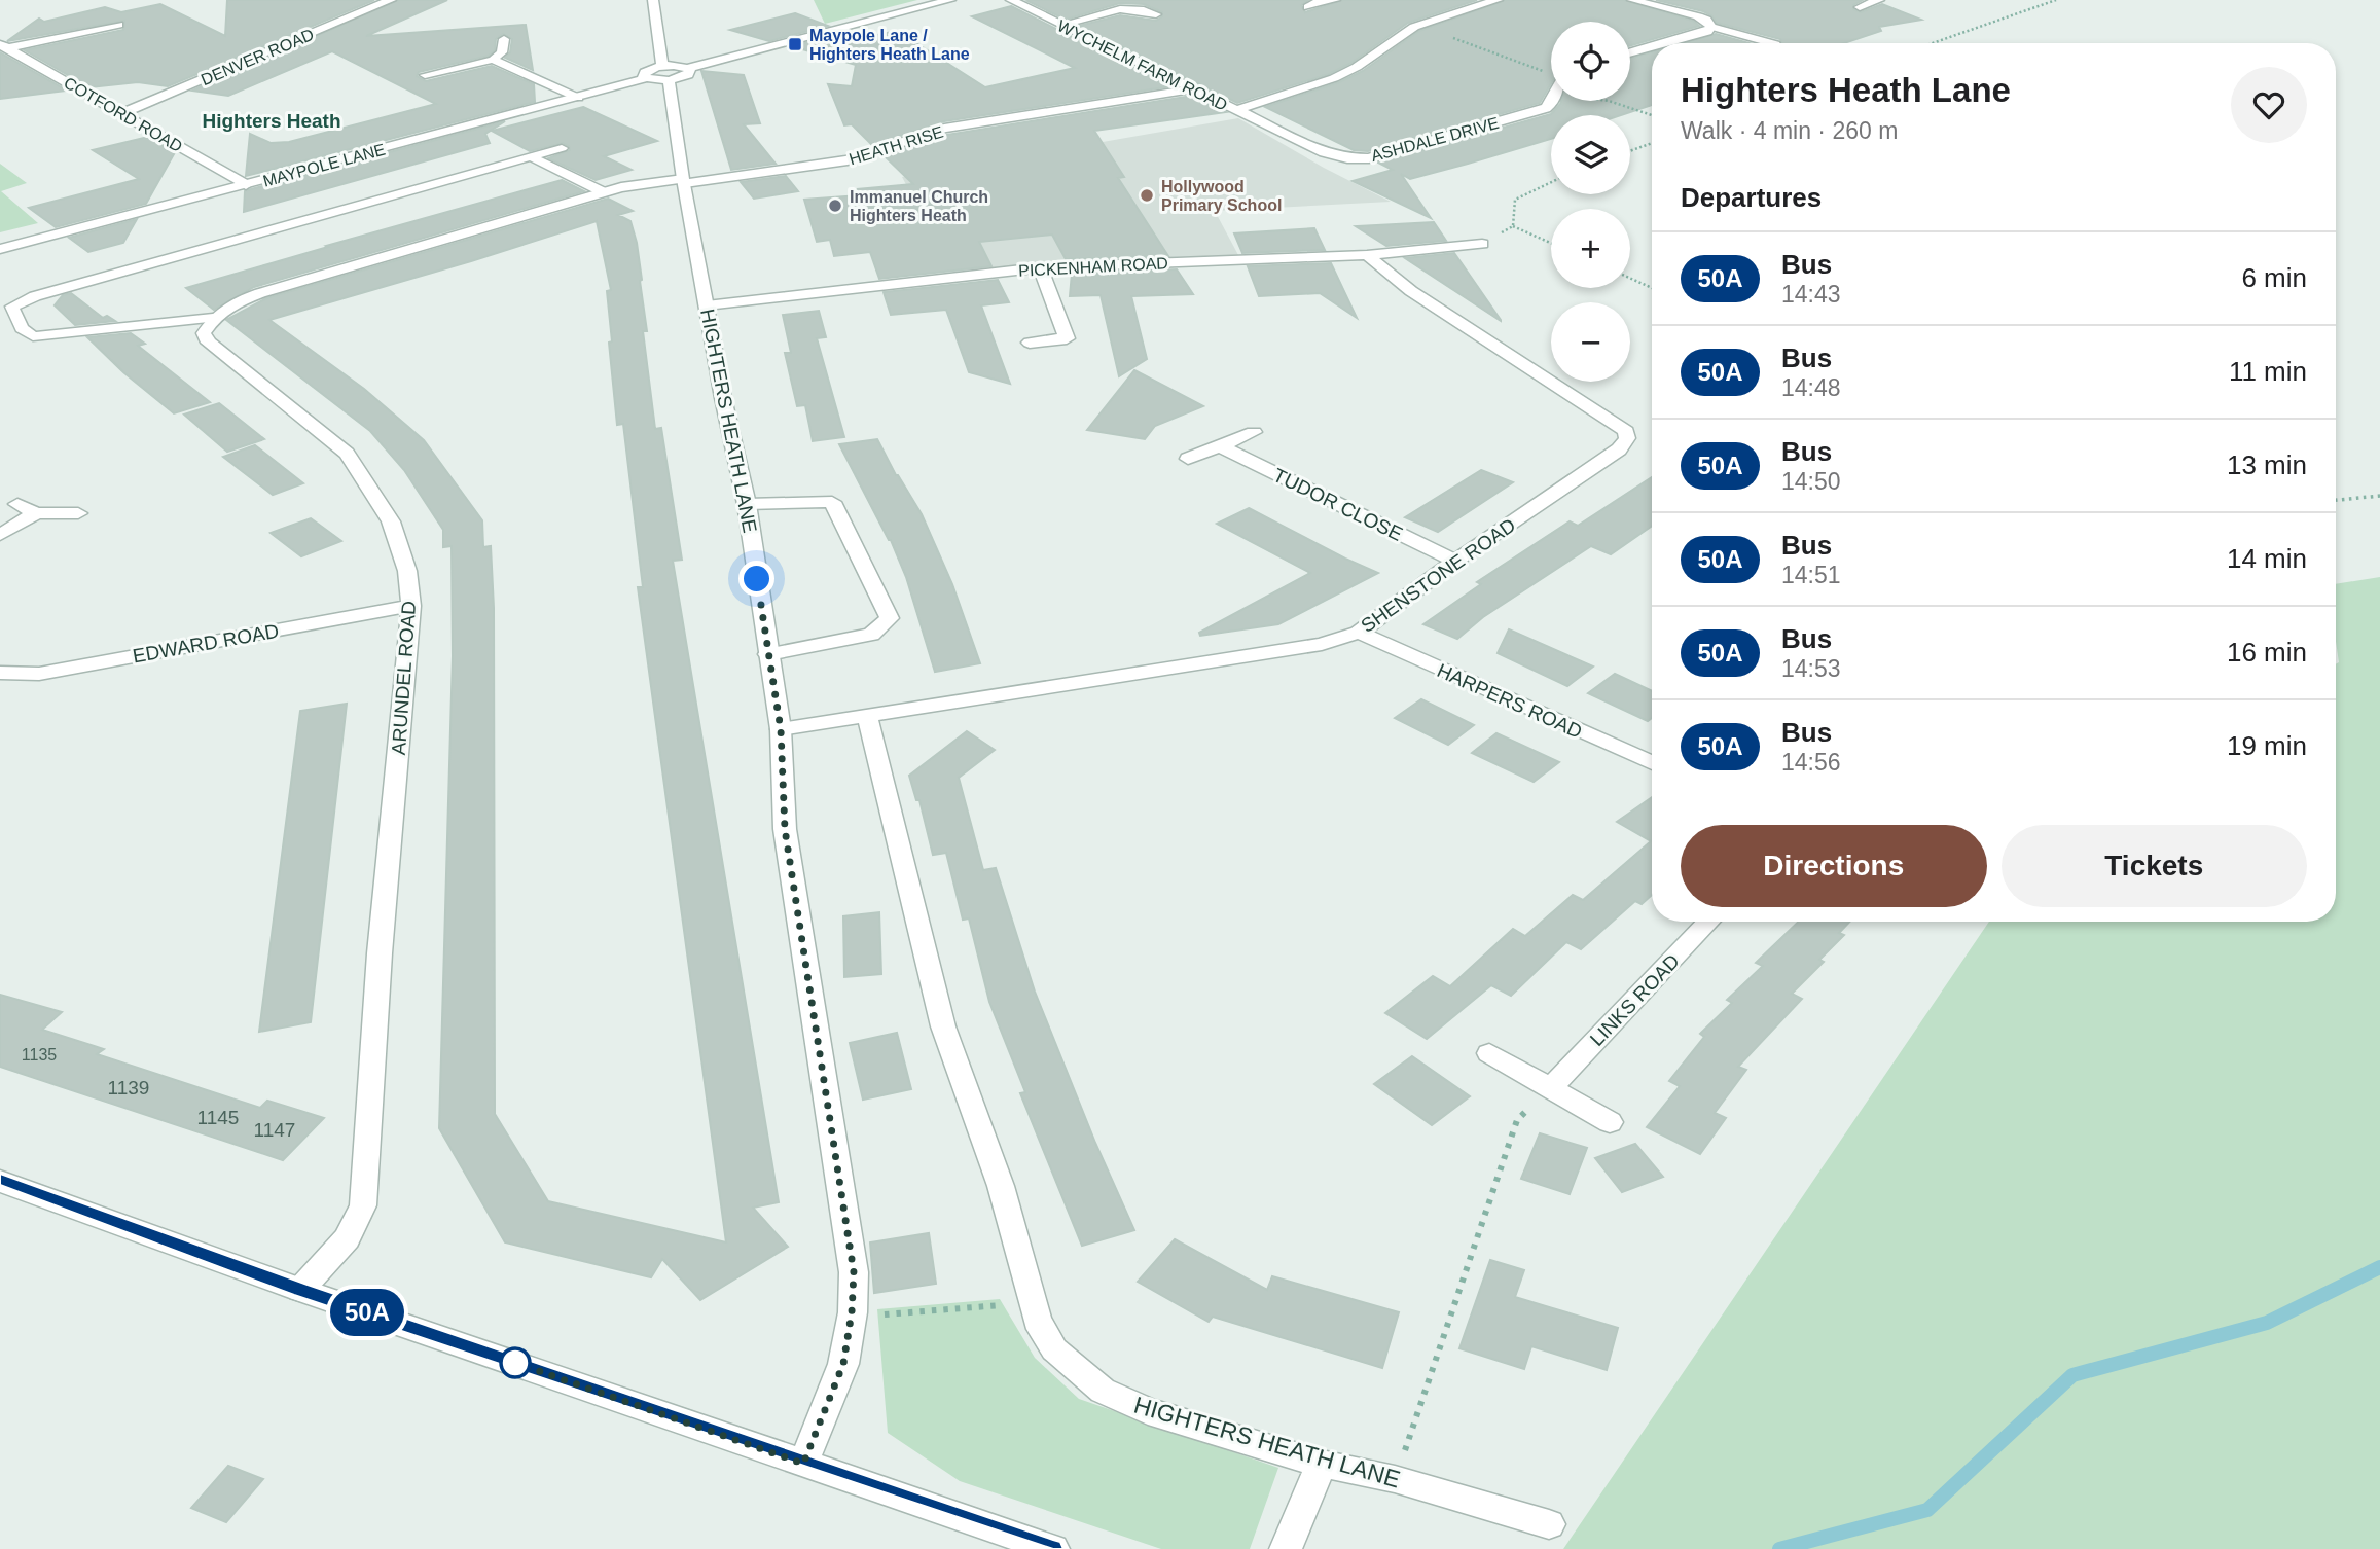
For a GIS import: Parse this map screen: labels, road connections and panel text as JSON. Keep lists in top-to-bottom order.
{
  "streets": {
    "street": [
      "DENVER ROAD",
      "WYCHELM FARM ROAD",
      "COTFORD ROAD",
      "ASHDALE DRIVE",
      "HEATH RISE",
      "MAYPOLE LANE",
      "PICKENHAM ROAD",
      "HIGHTERS HEATH LANE",
      "TUDOR CLOSE",
      "SHENSTONE ROAD",
      "EDWARD ROAD",
      "ARUNDEL ROAD",
      "HARPERS ROAD",
      "LINKS ROAD"
    ]
  },
  "crossings": [
    ["DENVER ROAD", "COTFORD ROAD"],
    ["WYCHELM FARM ROAD", "ASHDALE DRIVE"],
    ["WYCHELM FARM ROAD", "HEATH RISE"],
    ["COTFORD ROAD", "MAYPOLE LANE"],
    ["HEATH RISE", "HIGHTERS HEATH LANE"],
    ["PICKENHAM ROAD", "HIGHTERS HEATH LANE"],
    ["PICKENHAM ROAD", "SHENSTONE ROAD"],
    ["HIGHTERS HEATH LANE", "SHENSTONE ROAD"],
    ["TUDOR CLOSE", "SHENSTONE ROAD"],
    ["SHENSTONE ROAD", "HARPERS ROAD"],
    ["EDWARD ROAD", "ARUNDEL ROAD"]
  ],
  "districts": ["Highters Heath"],
  "places": {
    "transit": ["Maypole Lane / Highters Heath Lane"],
    "other": ["Hollywood Primary School", "Immanuel Church Highters Heath"]
  },
  "lines": ["bus line 50A"],
  "house_numbers": [
    "1135",
    "1139",
    "1145",
    "1147"
  ],
  "page": {
    "on_map": "50A",
    "map_buttons": ["+", "−"],
    "heading": [
      ["Highters Heath Lane", "Walk · 4 min · 260 m"],
      "Departures"
    ],
    "list": [
      {
        "mark": "50A",
        "name": "Bus",
        "note": "14:43",
        "value": "6 min"
      },
      {
        "mark": "50A",
        "name": "Bus",
        "note": "14:48",
        "value": "11 min"
      },
      {
        "mark": "50A",
        "name": "Bus",
        "note": "14:50",
        "value": "13 min"
      },
      {
        "mark": "50A",
        "name": "Bus",
        "note": "14:51",
        "value": "14 min"
      },
      {
        "mark": "50A",
        "name": "Bus",
        "note": "14:53",
        "value": "16 min"
      },
      {
        "mark": "50A",
        "name": "Bus",
        "note": "14:56",
        "value": "19 min"
      }
    ],
    "buttons": ["Directions", "Tickets"]
  }
}
